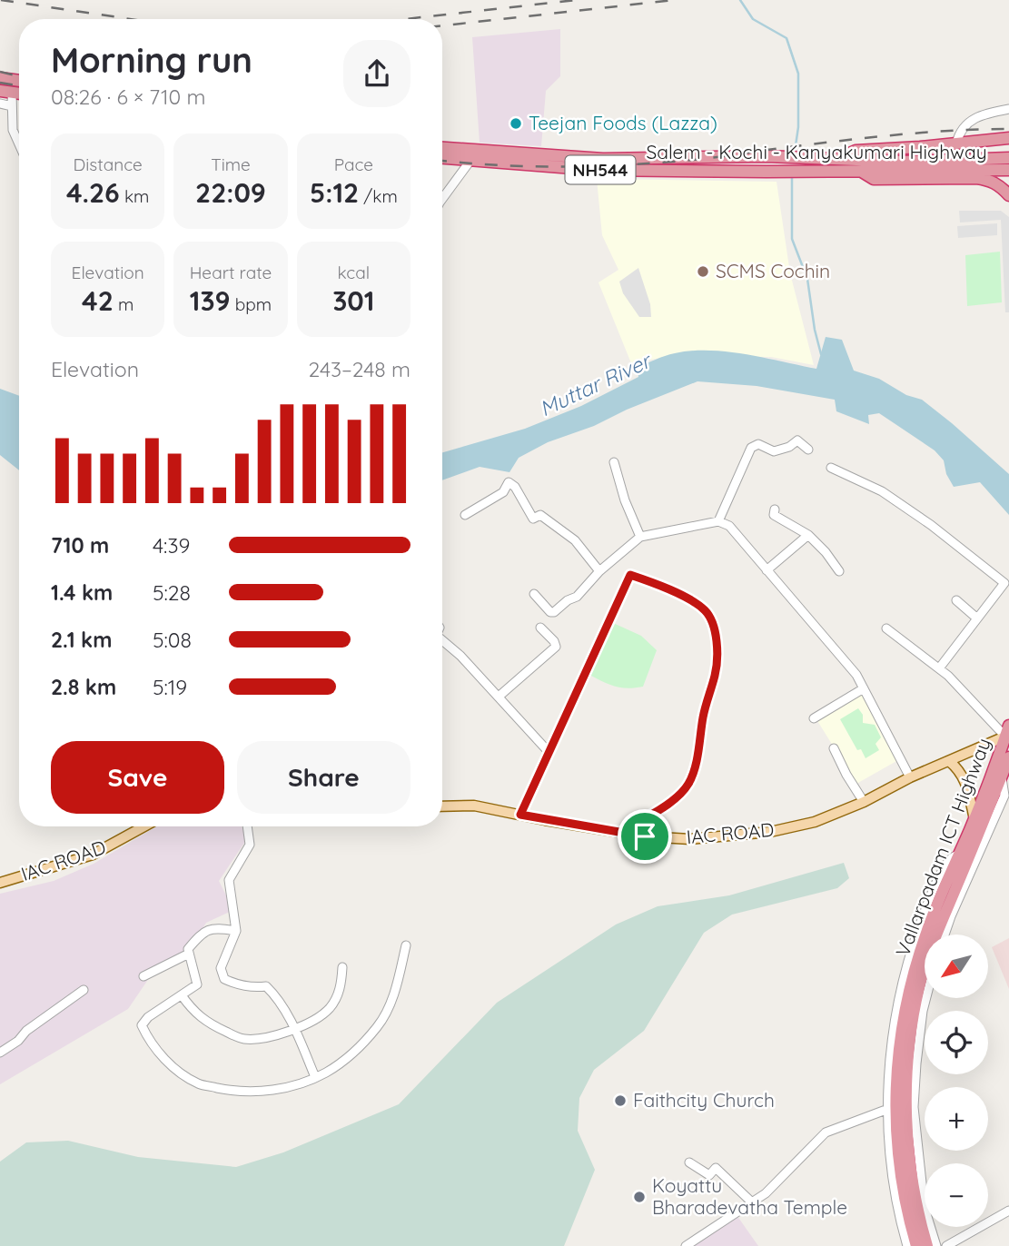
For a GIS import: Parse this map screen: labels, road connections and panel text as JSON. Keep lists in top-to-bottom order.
{
  "streets": {
    "highway": ["Salem - Kochi - Kanyakumari Highway", "NH544", "Vallarpadam ICT Highway"],
    "main road": ["IAC ROAD"]
  },
  "crossings": [
    ["Salem - Kochi - Kanyakumari Highway", "NH544"],
    ["IAC ROAD", "Vallarpadam ICT Highway"]
  ],
  "water": ["Muttar River"],
  "places": [
    "Teejan Foods (Lazza)",
    "SCMS Cochin",
    "Faithcity Church",
    "Koyattu Bharadevatha Temple"
  ],
  "north": "bottom left",
  "page": {
    "heading": ["Morning run", "08:26 · 6 × 710 m"],
    "stats": [
      ["Distance", "4.26 km"],
      ["Time", "22:09"],
      ["Pace", "5:12 /km"],
      ["Elevation", "42 m"],
      ["Heart rate", "139 bpm"],
      ["kcal", "301"]
    ],
    "chart": ["Elevation", "243–248 m"],
    "list": [
      {
        "name": "710 m",
        "note": "4:39"
      },
      {
        "name": "1.4 km",
        "note": "5:28"
      },
      {
        "name": "2.1 km",
        "note": "5:08"
      },
      {
        "name": "2.8 km",
        "note": "5:19"
      }
    ],
    "buttons": ["Save", "Share"],
    "map_buttons": ["+", "−"]
  }
}
